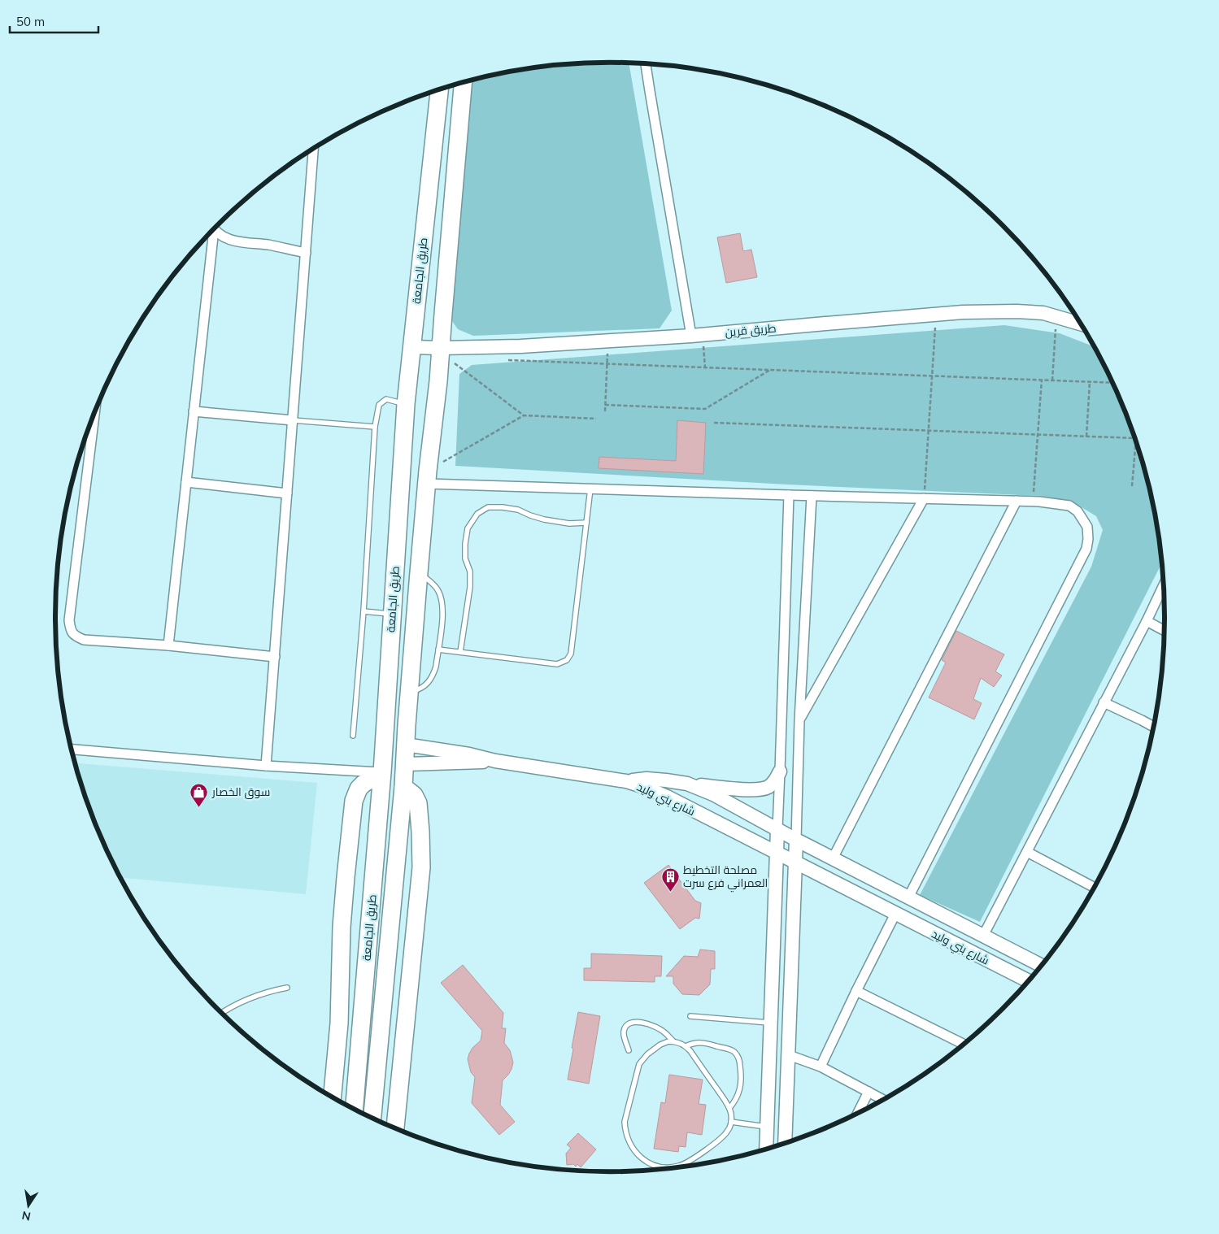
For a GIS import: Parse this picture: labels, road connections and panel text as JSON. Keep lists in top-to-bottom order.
{
  "streets": {
    "highway": ["طريق الجامعة"],
    "street": ["طريق قرين", "شارع بني وليد"]
  },
  "crossings": [
    ["طريق الجامعة", "طريق قرين"]
  ],
  "places": {
    "shop": ["سوق الخصار"],
    "building": ["مصلحة التخطيط العمراني فرع سرت"]
  },
  "scale_bar": "50 m",
  "north": "bottom"
}
